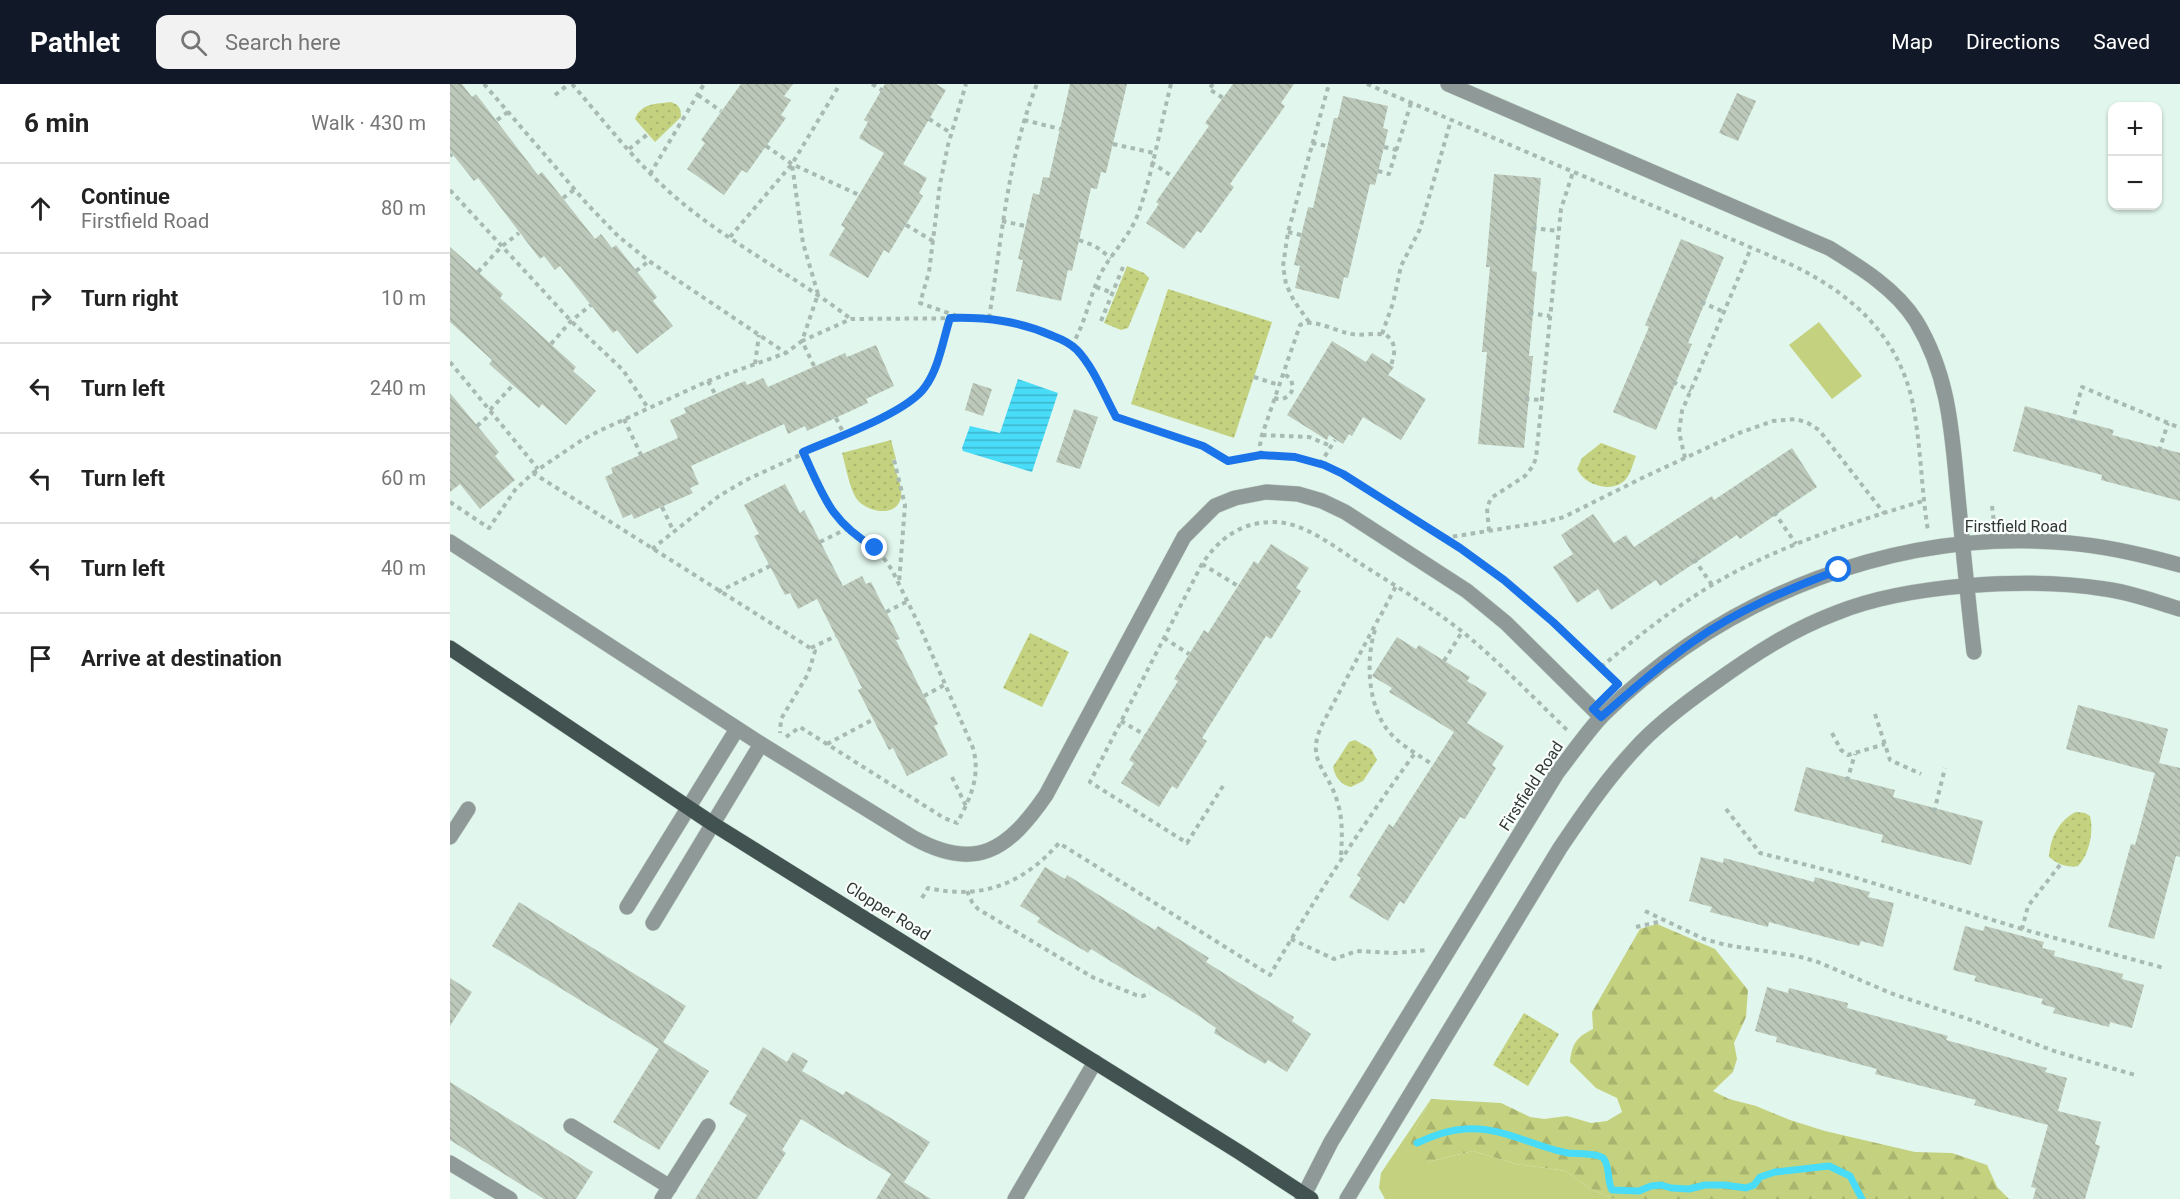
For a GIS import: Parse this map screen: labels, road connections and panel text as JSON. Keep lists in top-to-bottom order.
{
  "streets": {
    "main road": ["Clopper Road"],
    "street": ["Firstfield Road"]
  },
  "crossings": [
    ["Firstfield Road", "Clopper Road"]
  ],
  "page": {
    "header": "Pathlet",
    "search": "Search here",
    "nav": ["Map", "Directions", "Saved"],
    "heading": ["6 min", "Walk · 430 m"],
    "map_buttons": ["+", "−"],
    "list": [
      ["Continue", "Firstfield Road", "80 m"],
      ["Turn right", "10 m"],
      ["Turn left", "240 m"],
      ["Turn left", "60 m"],
      ["Turn left", "40 m"],
      "Arrive at destination"
    ]
  }
}
